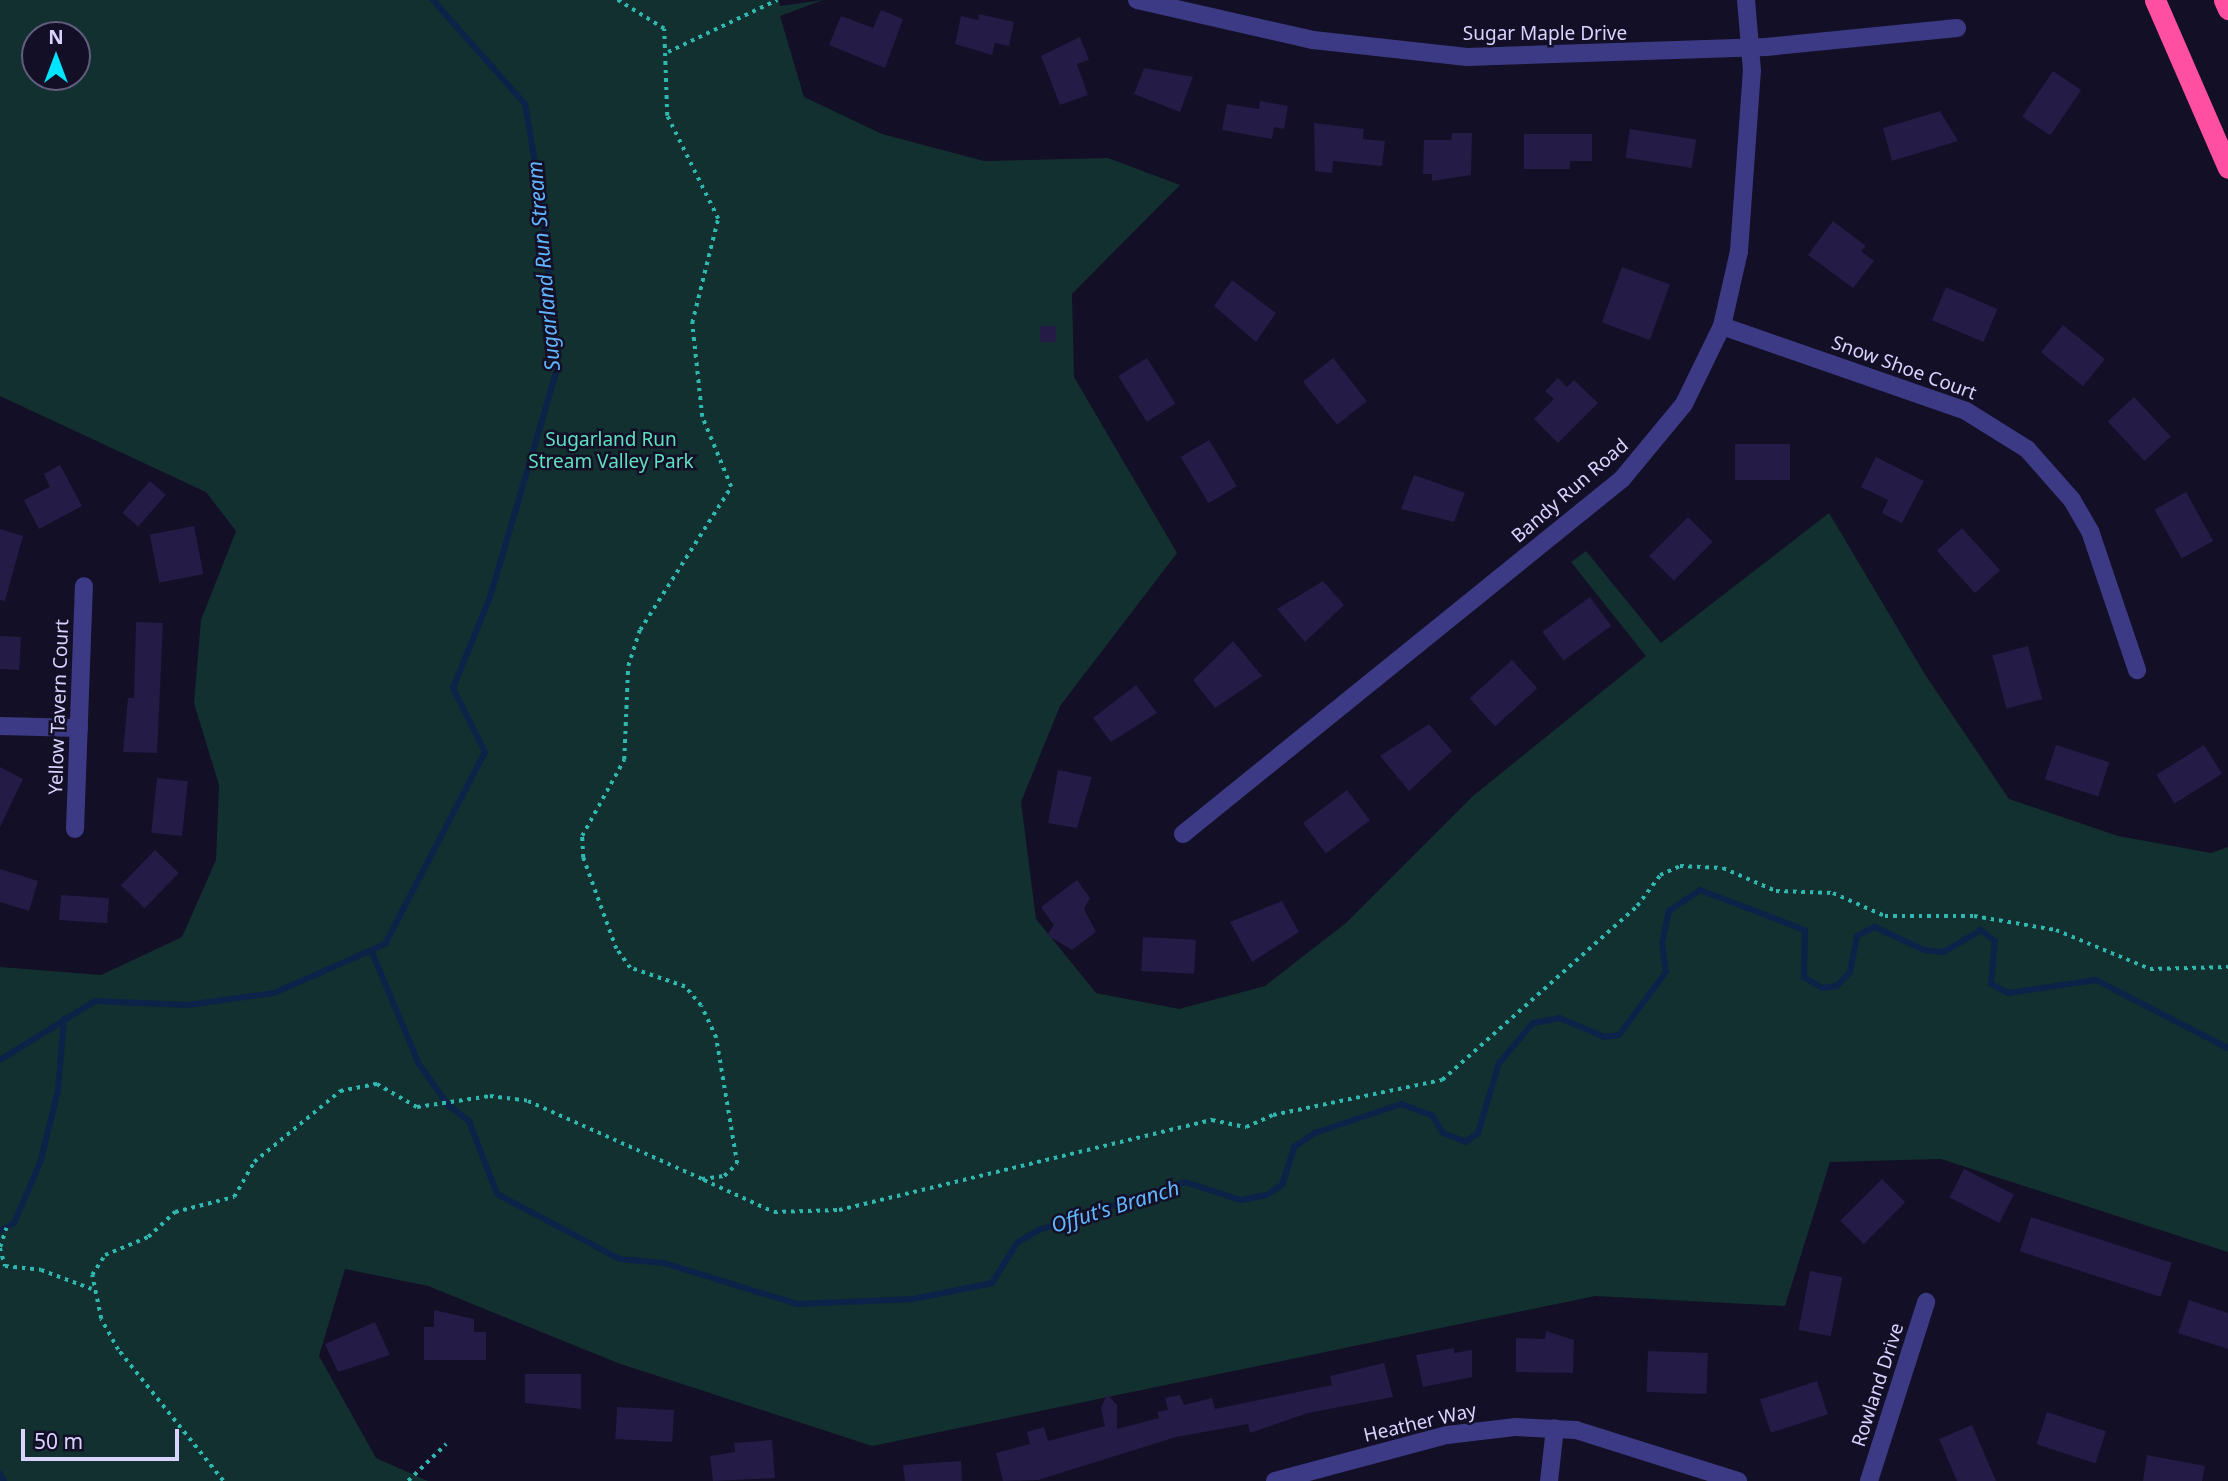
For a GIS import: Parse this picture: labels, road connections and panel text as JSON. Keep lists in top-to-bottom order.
{
  "streets": {
    "street": [
      "Sugar Maple Drive",
      "Snow Shoe Court",
      "Bandy Run Road",
      "Yellow Tavern Court",
      "Rowland Drive",
      "Heather Way"
    ]
  },
  "crossings": [
    ["Sugar Maple Drive", "Bandy Run Road"],
    ["Snow Shoe Court", "Bandy Run Road"]
  ],
  "water": ["Sugarland Run Stream", "Offut's Branch"],
  "parks": ["Sugarland Run Stream Valley Park"],
  "scale_bar": "50 m",
  "north": "top"
}
